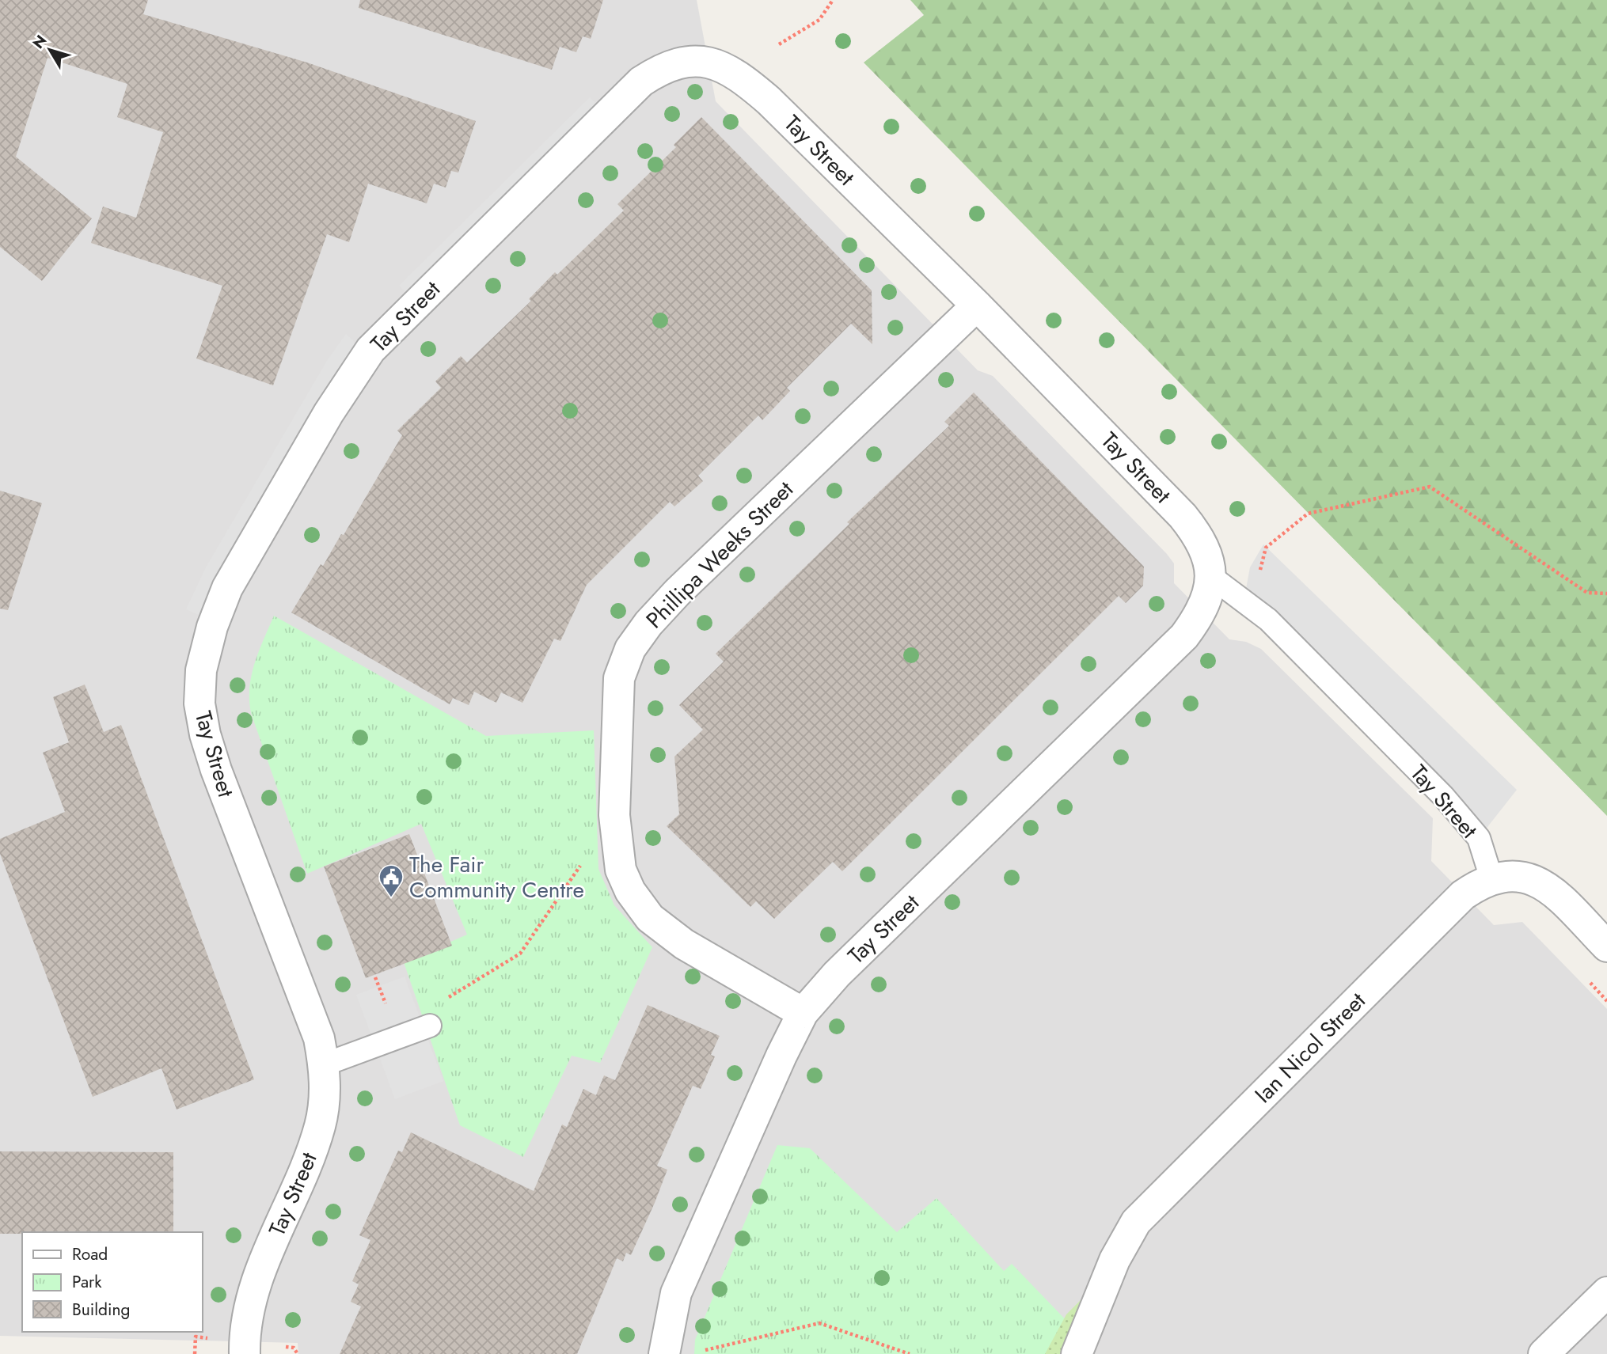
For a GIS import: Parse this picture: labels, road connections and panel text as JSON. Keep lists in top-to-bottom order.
{
  "streets": {
    "street": ["Tay Street", "Phillipa Weeks Street", "Ian Nicol Street"]
  },
  "crossings": [
    ["Tay Street", "Phillipa Weeks Street"],
    ["Tay Street", "Ian Nicol Street"]
  ],
  "places": {
    "public building": ["The Fair Community Centre"]
  },
  "legend": ["Road", "Park", "Building"],
  "north": "top left"
}
